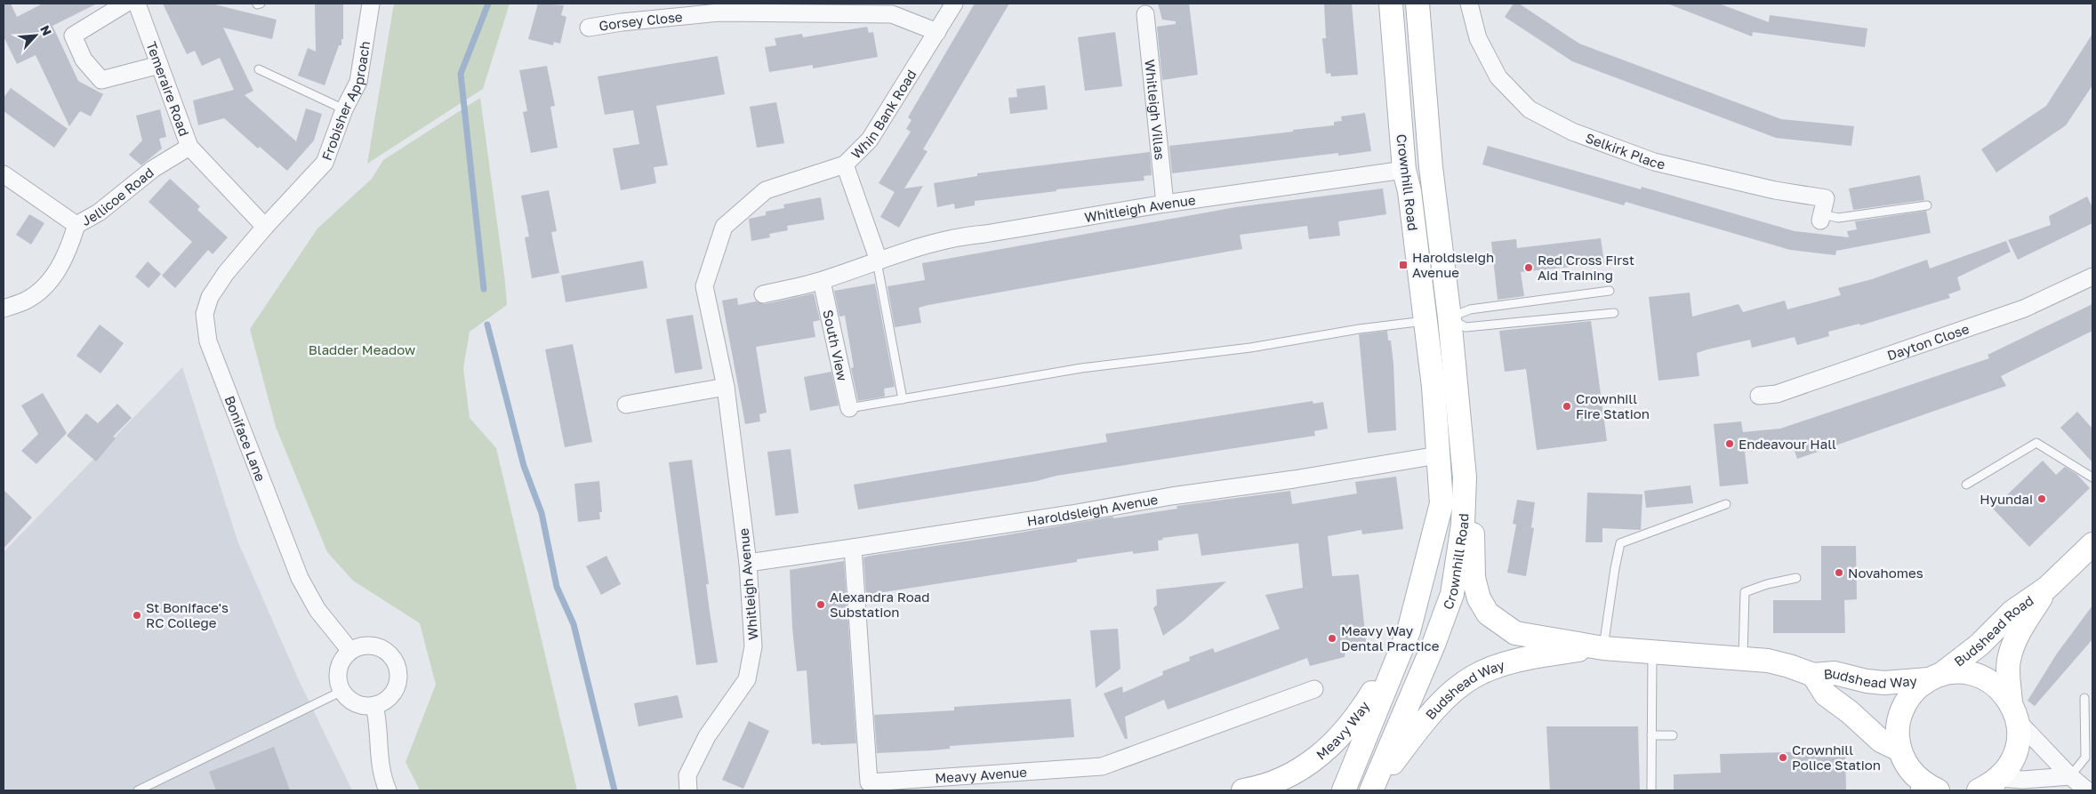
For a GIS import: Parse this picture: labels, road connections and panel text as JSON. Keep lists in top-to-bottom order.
{
  "streets": {
    "main road": [
      "Crownhill Road",
      "Budshead Road",
      "Budshead Way",
      "Meavy Way"
    ],
    "street": [
      "Gorsey Close",
      "Temeraire Road",
      "Frobisher Approach",
      "Whitleigh Villas",
      "Whin Bank Road",
      "Selkirk Place",
      "Jellicoe Road",
      "Whitleigh Avenue",
      "Dayton Close",
      "South View",
      "Boniface Lane",
      "Haroldsleigh Avenue",
      "Meavy Avenue"
    ]
  },
  "crossings": [
    ["Gorsey Close", "Whin Bank Road"],
    ["Temeraire Road", "Frobisher Approach"],
    ["Temeraire Road", "Jellicoe Road"],
    ["Temeraire Road", "Boniface Lane"],
    ["Frobisher Approach", "Boniface Lane"],
    ["Whitleigh Villas", "Whitleigh Avenue"],
    ["Whin Bank Road", "Whitleigh Avenue"],
    ["Crownhill Road", "Whitleigh Avenue"],
    ["Crownhill Road", "Haroldsleigh Avenue"],
    ["Crownhill Road", "Budshead Way"],
    ["Crownhill Road", "Meavy Way"],
    ["Whitleigh Avenue", "South View"],
    ["Whitleigh Avenue", "Haroldsleigh Avenue"],
    ["Haroldsleigh Avenue", "Meavy Avenue"],
    ["Budshead Road", "Budshead Way"]
  ],
  "parks": ["Bladder Meadow"],
  "places": {
    "transit": ["Haroldsleigh Avenue"],
    "other": [
      "Red Cross First Aid Training",
      "Crownhill Fire Station",
      "Endeavour Hall",
      "Hyundai",
      "Novahomes",
      "Alexandra Road Substation",
      "St Boniface's RC College",
      "Meavy Way Dental Practice",
      "Crownhill Police Station"
    ]
  },
  "north": "top right"
}
